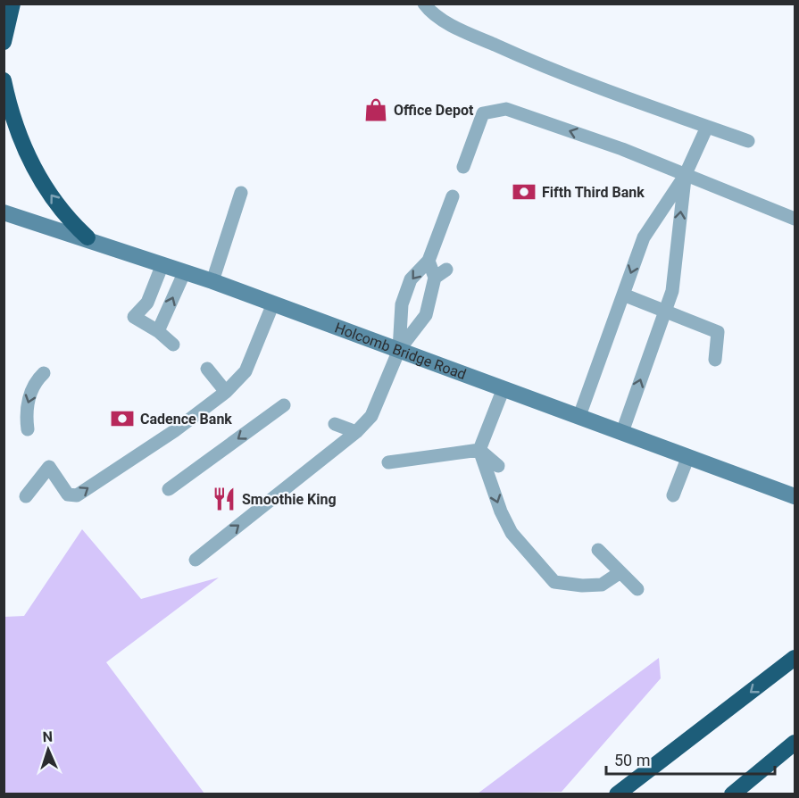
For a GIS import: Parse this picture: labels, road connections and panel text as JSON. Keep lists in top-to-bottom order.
{
  "streets": {
    "main road": ["Holcomb Bridge Road"]
  },
  "places": {
    "shop": ["Office Depot"],
    "bank": ["Fifth Third Bank", "Cadence Bank"],
    "restaurant": ["Smoothie King"]
  },
  "scale_bar": "50 m",
  "north": "top"
}
